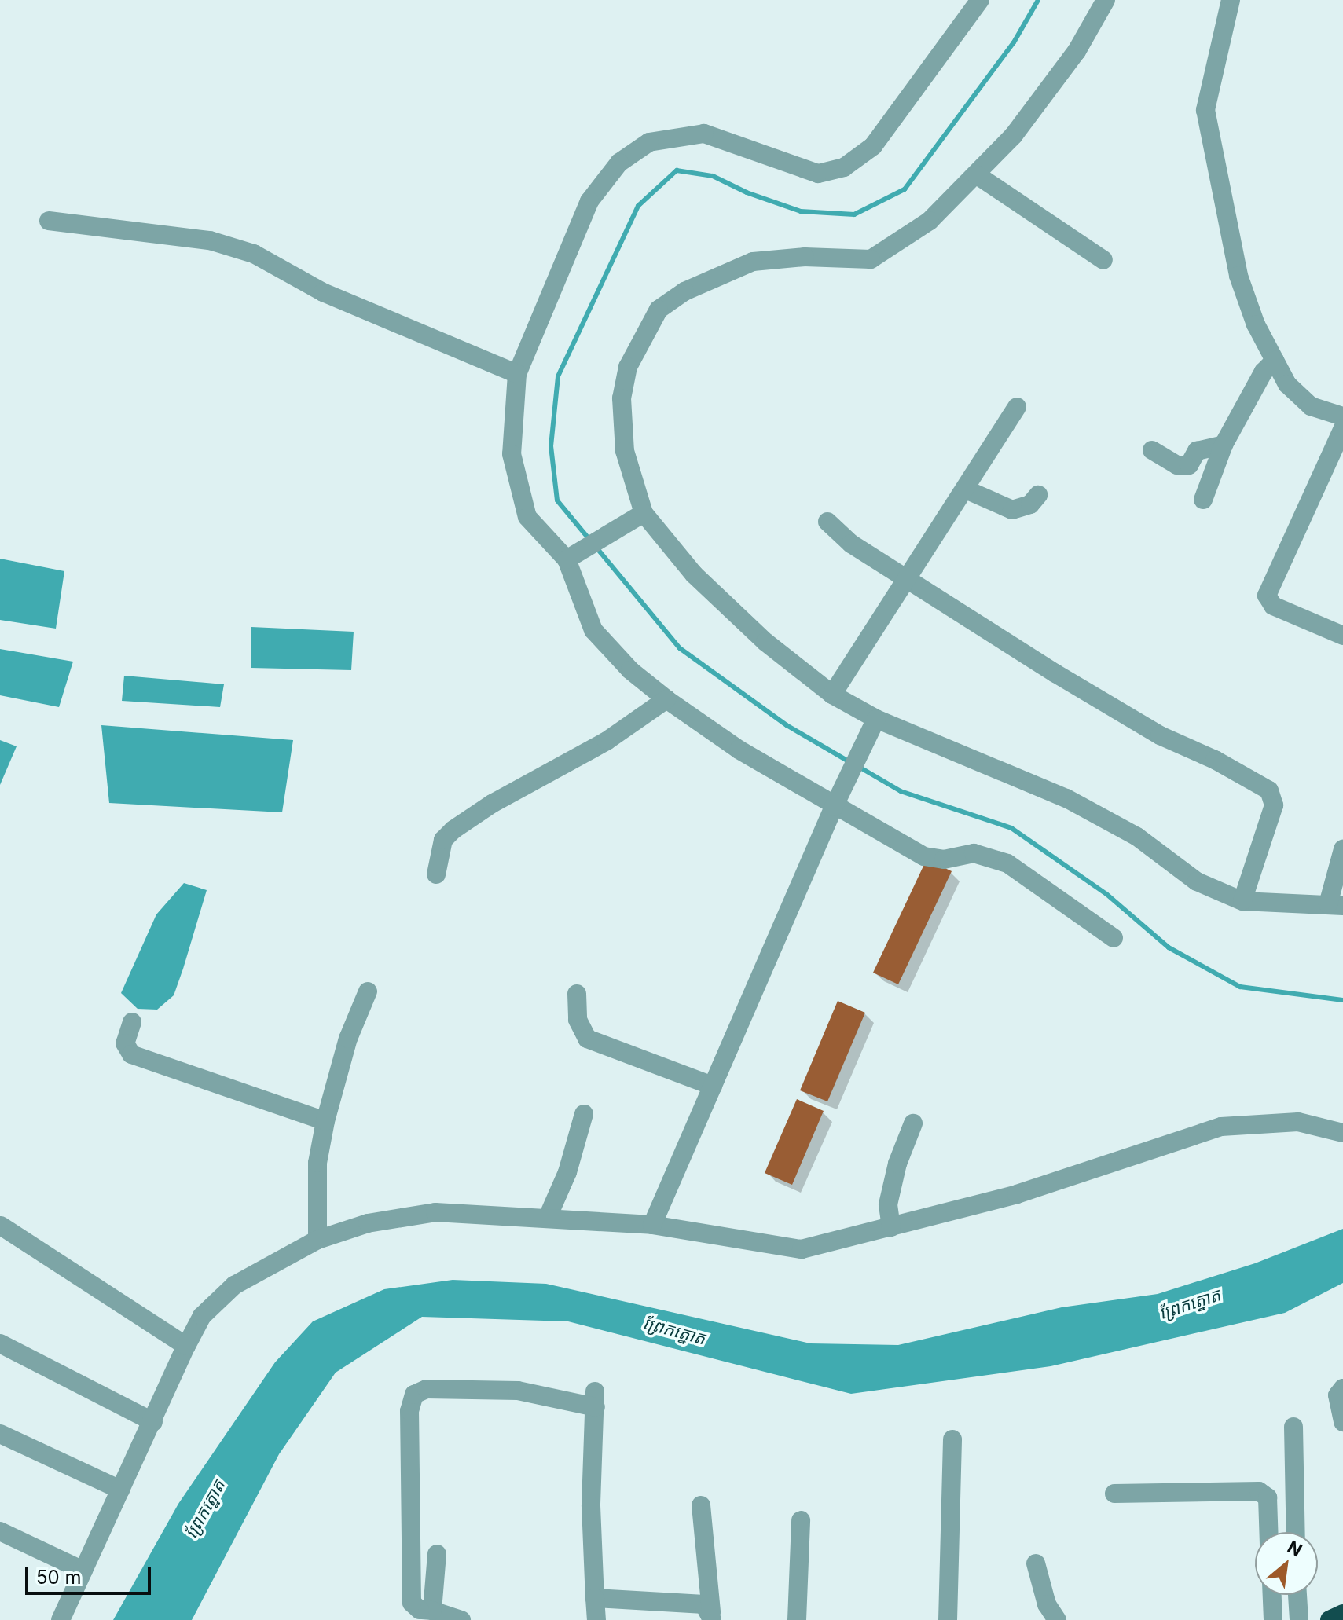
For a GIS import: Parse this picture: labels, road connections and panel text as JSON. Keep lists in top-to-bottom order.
{
  "water": ["ព្រែកត្នោត"],
  "scale_bar": "50 m",
  "north": "top right"
}
